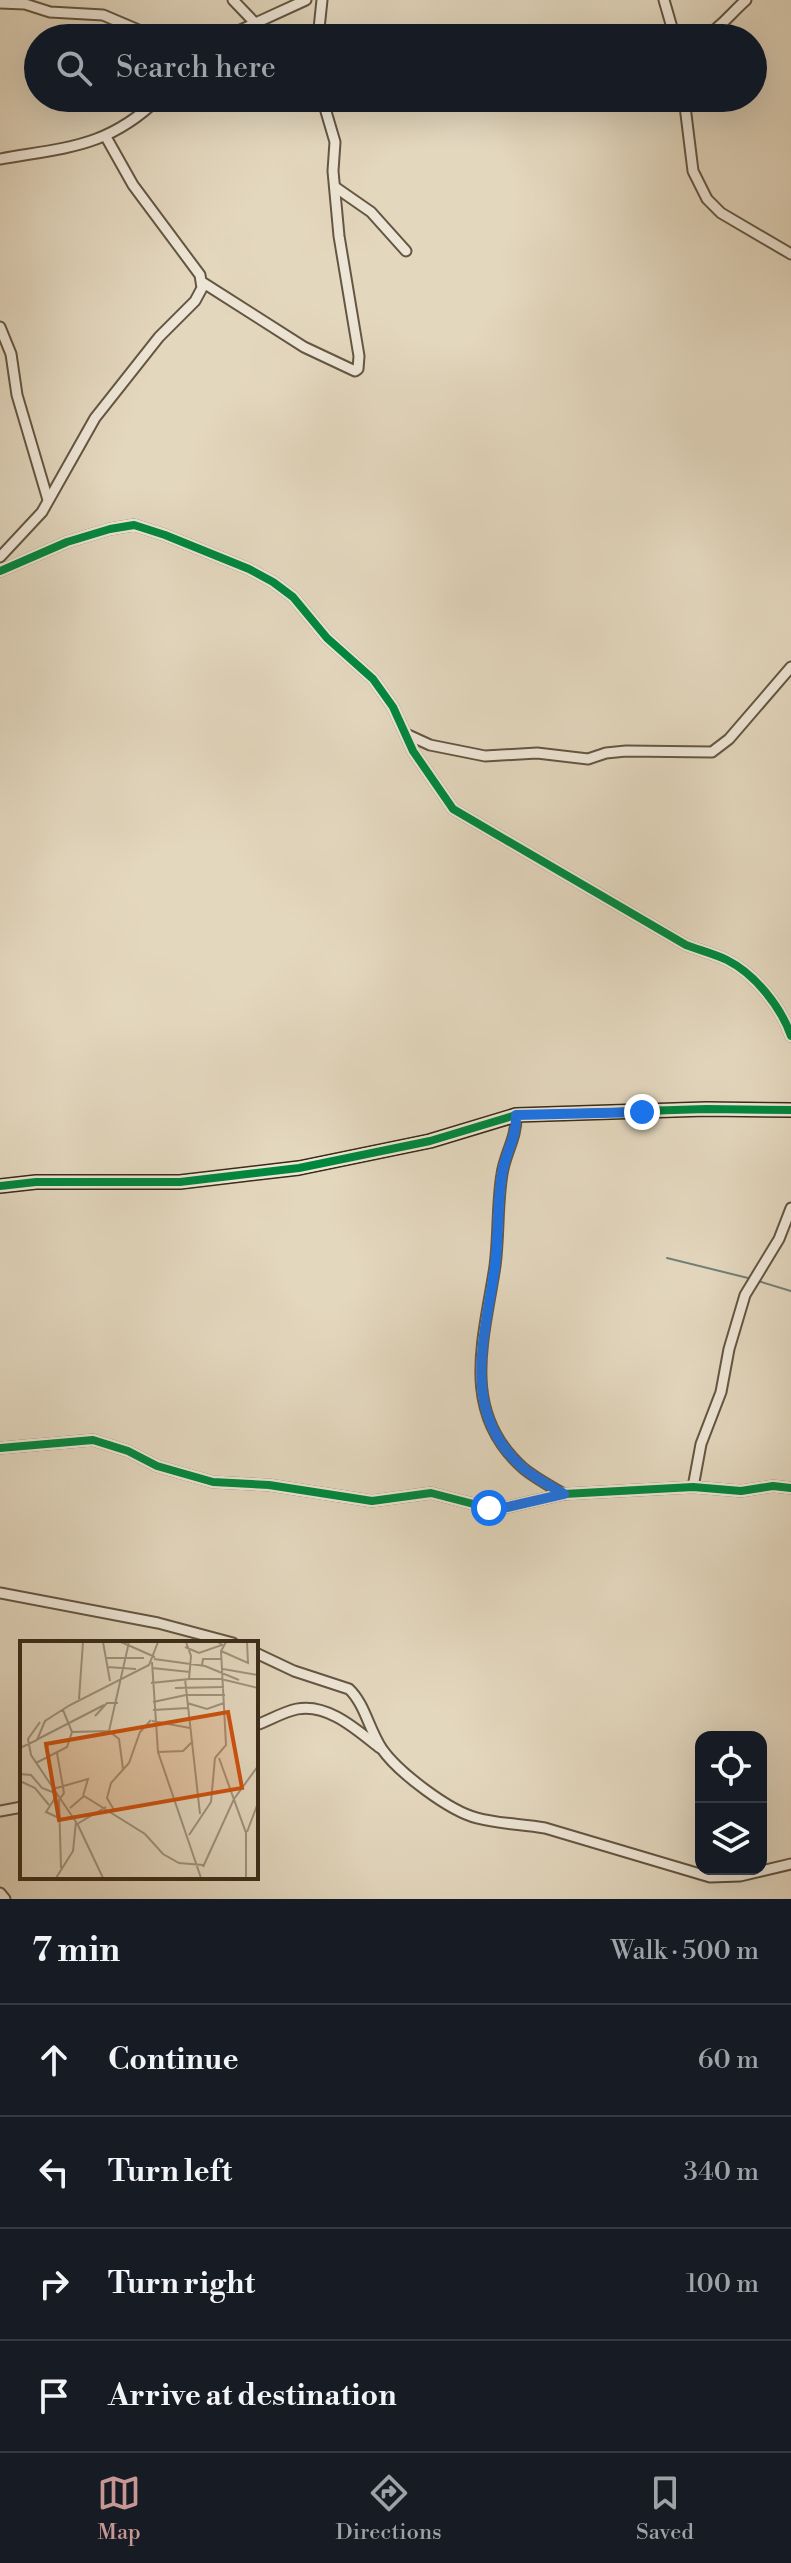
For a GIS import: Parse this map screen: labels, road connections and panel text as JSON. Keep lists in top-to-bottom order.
{
  "page": {
    "search": "Search here",
    "heading": ["7 min", "Walk · 500 m"],
    "list": [
      ["Continue", "60 m"],
      ["Turn left", "340 m"],
      ["Turn right", "100 m"],
      "Arrive at destination"
    ],
    "nav": ["Map", "Directions", "Saved"]
  }
}
